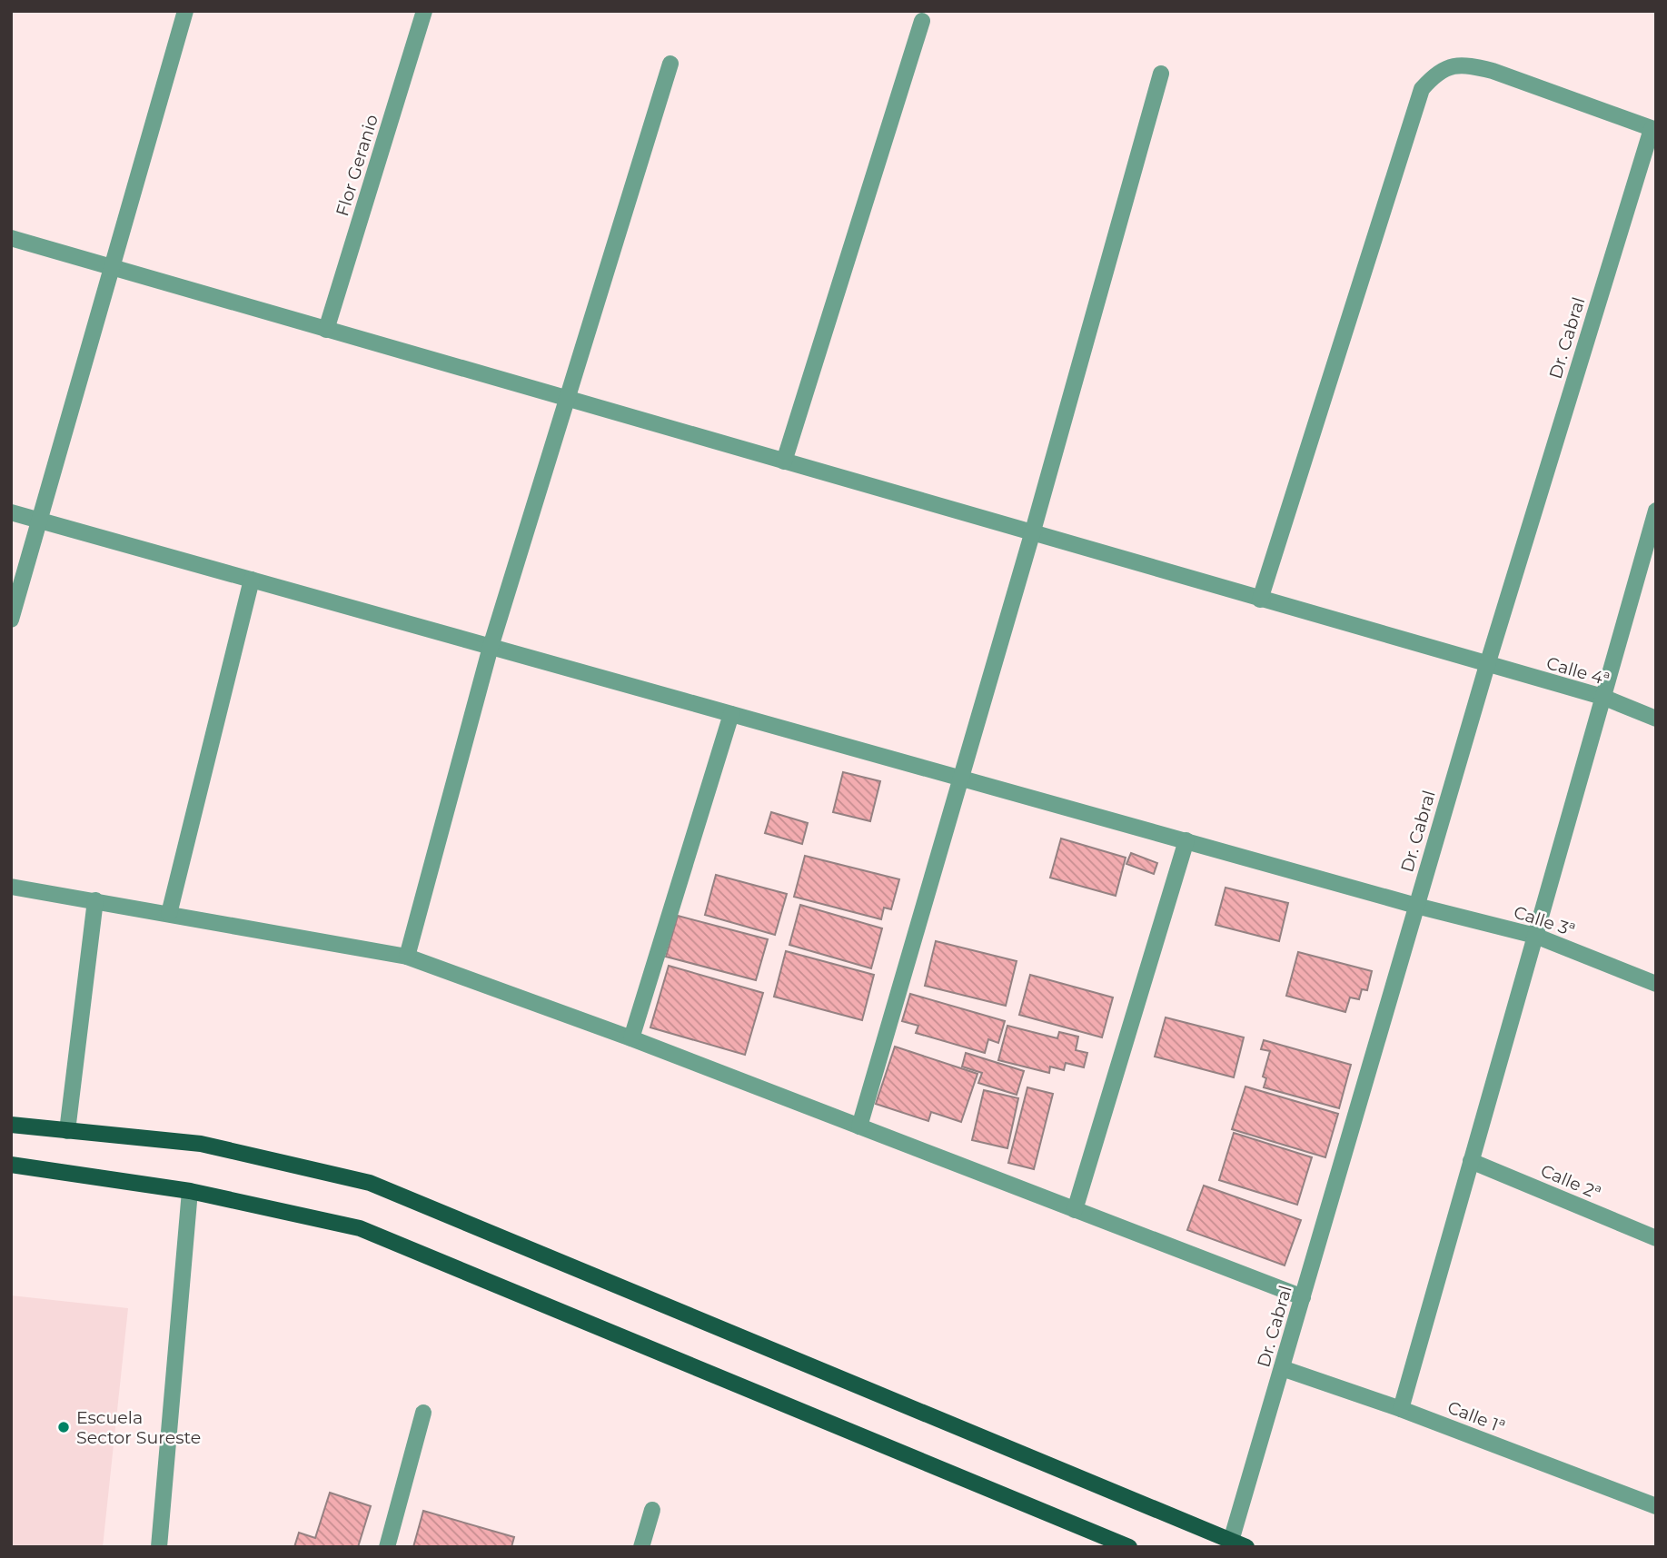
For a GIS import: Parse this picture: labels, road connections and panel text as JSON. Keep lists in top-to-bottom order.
{
  "streets": {
    "street": [
      "Flor Geranio",
      "Dr. Cabral",
      "Calle 4ª",
      "Calle 3ª",
      "Calle 2ª",
      "Calle 1ª"
    ]
  },
  "crossings": [
    ["Flor Geranio", "Calle 4ª"],
    ["Dr. Cabral", "Calle 4ª"],
    ["Dr. Cabral", "Calle 3ª"],
    ["Dr. Cabral", "Calle 1ª"]
  ],
  "places": ["Escuela Sector Sureste"]
}
